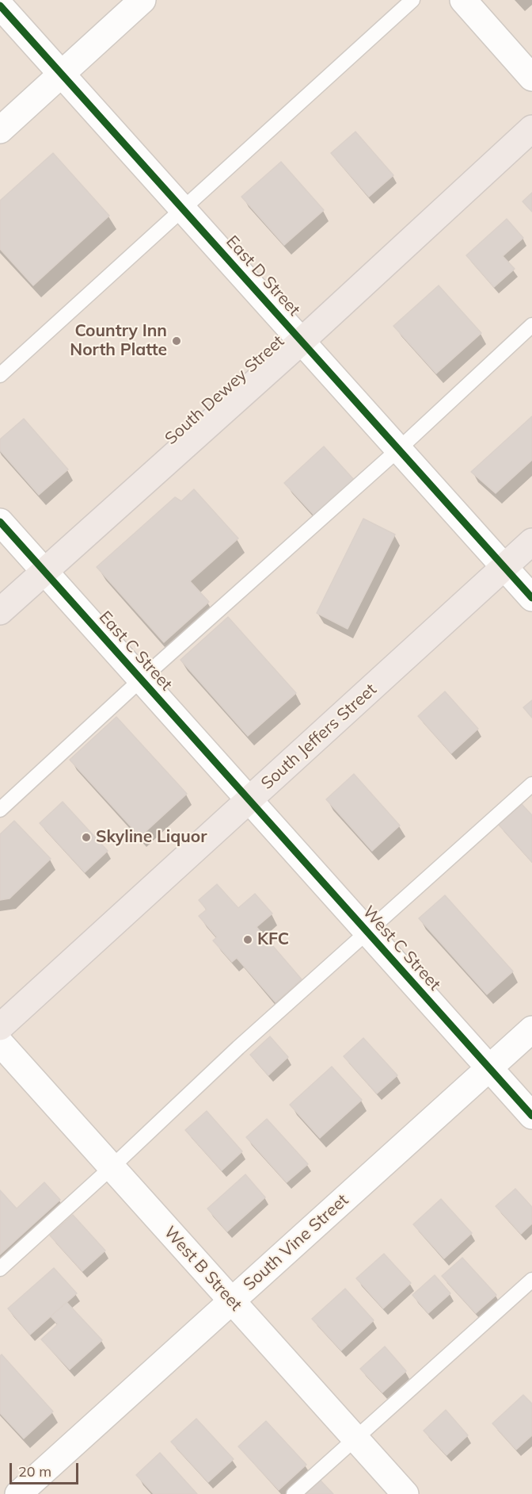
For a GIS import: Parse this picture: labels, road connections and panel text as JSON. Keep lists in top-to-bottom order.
{
  "streets": {
    "highway": ["South Dewey Street", "South Jeffers Street"],
    "street": [
      "East D Street",
      "East C Street",
      "West C Street",
      "South Vine Street",
      "West B Street"
    ]
  },
  "crossings": [
    ["East D Street", "South Dewey Street"],
    ["East D Street", "South Jeffers Street"],
    ["South Dewey Street", "East C Street"],
    ["East C Street", "South Jeffers Street"],
    ["East C Street", "West C Street"],
    ["South Jeffers Street", "West C Street"],
    ["West C Street", "South Vine Street"],
    ["South Vine Street", "West B Street"]
  ],
  "places": ["Country Inn North Platte", "Skyline Liquor", "KFC"],
  "scale_bar": "20 m"
}
